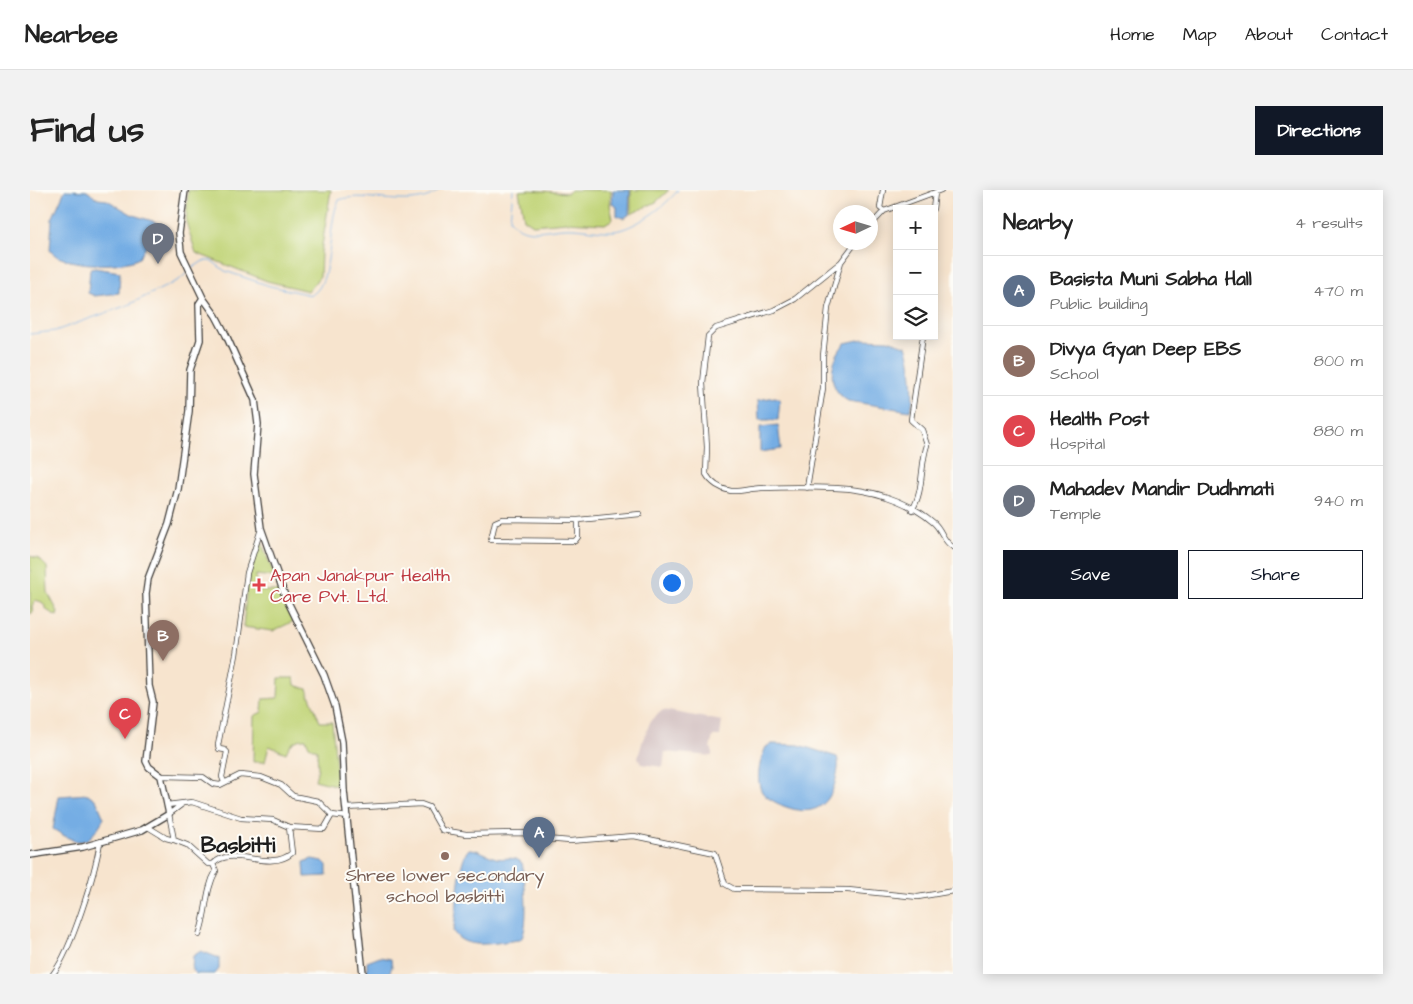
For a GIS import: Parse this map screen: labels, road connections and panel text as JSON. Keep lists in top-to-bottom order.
{
  "districts": ["Basbitti"],
  "places": {
    "health": ["Apan Janakpur Health Care Pvt. Ltd."],
    "other": ["Shree lower secondary school basbitti"]
  },
  "north": "left",
  "page": {
    "header": "Nearbee",
    "nav": [
      "Home",
      "Map",
      "About",
      "Contact"
    ],
    "title": "Find us",
    "buttons": [
      "Directions",
      ["Save", "Share"]
    ],
    "heading": ["Nearby", "4 results"],
    "map_buttons": ["+", "−"],
    "pins": [
      "D",
      "B",
      "C",
      "A"
    ],
    "list": [
      {
        "mark": "A",
        "name": "Basista Muni Sabha Hall",
        "note": "Public building",
        "value": "470 m"
      },
      {
        "mark": "B",
        "name": "Divya Gyan Deep EBS",
        "note": "School",
        "value": "800 m"
      },
      {
        "mark": "C",
        "name": "Health Post",
        "note": "Hospital",
        "value": "880 m"
      },
      {
        "mark": "D",
        "name": "Mahadev Mandir Dudhmati",
        "note": "Temple",
        "value": "940 m"
      }
    ]
  }
}
